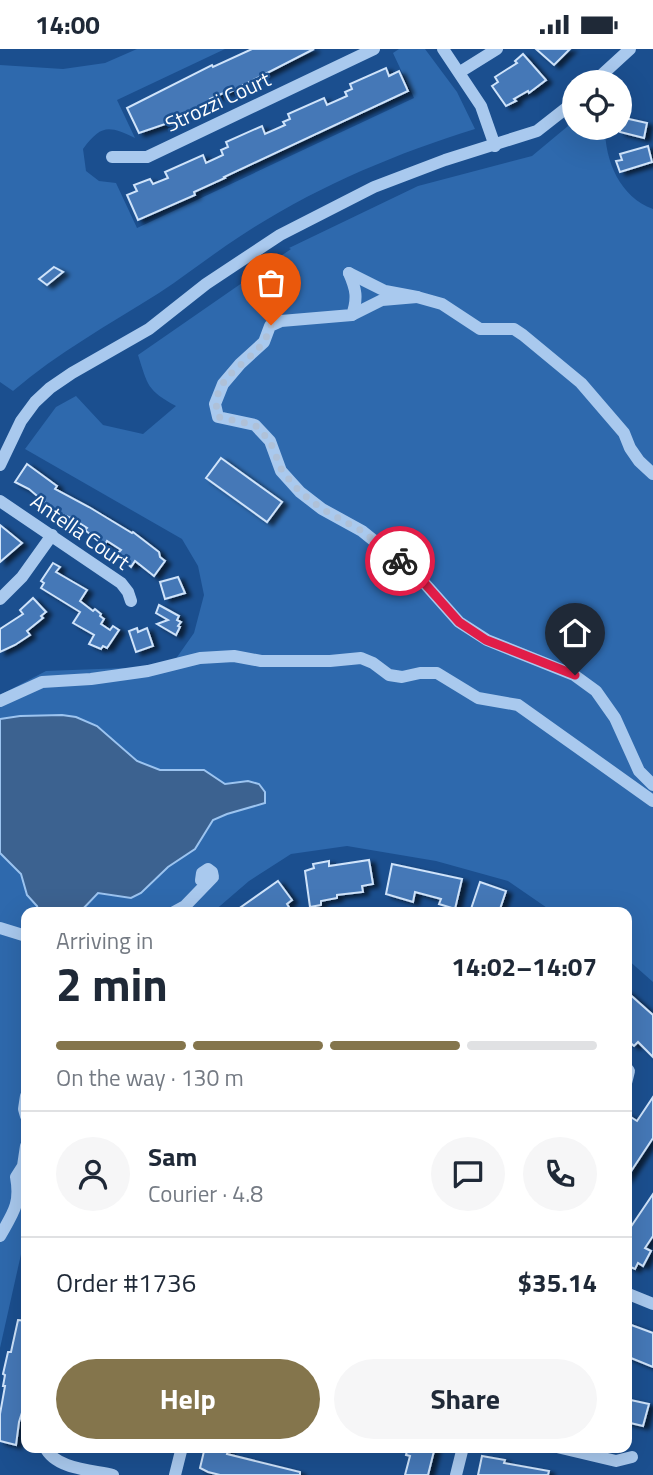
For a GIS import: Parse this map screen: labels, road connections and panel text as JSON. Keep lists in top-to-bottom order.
{
  "streets": {
    "street": ["Strozzi Court", "Antella Court"]
  },
  "page": {
    "status": "14:00",
    "heading": ["2 min", "Arriving in", "14:02–14:07"],
    "panel": [
      "Sam",
      "Courier · 4.8",
      "Order #1736",
      "$35.14"
    ],
    "bar": "On the way · 130 m",
    "buttons": ["Help", "Share"]
  }
}
